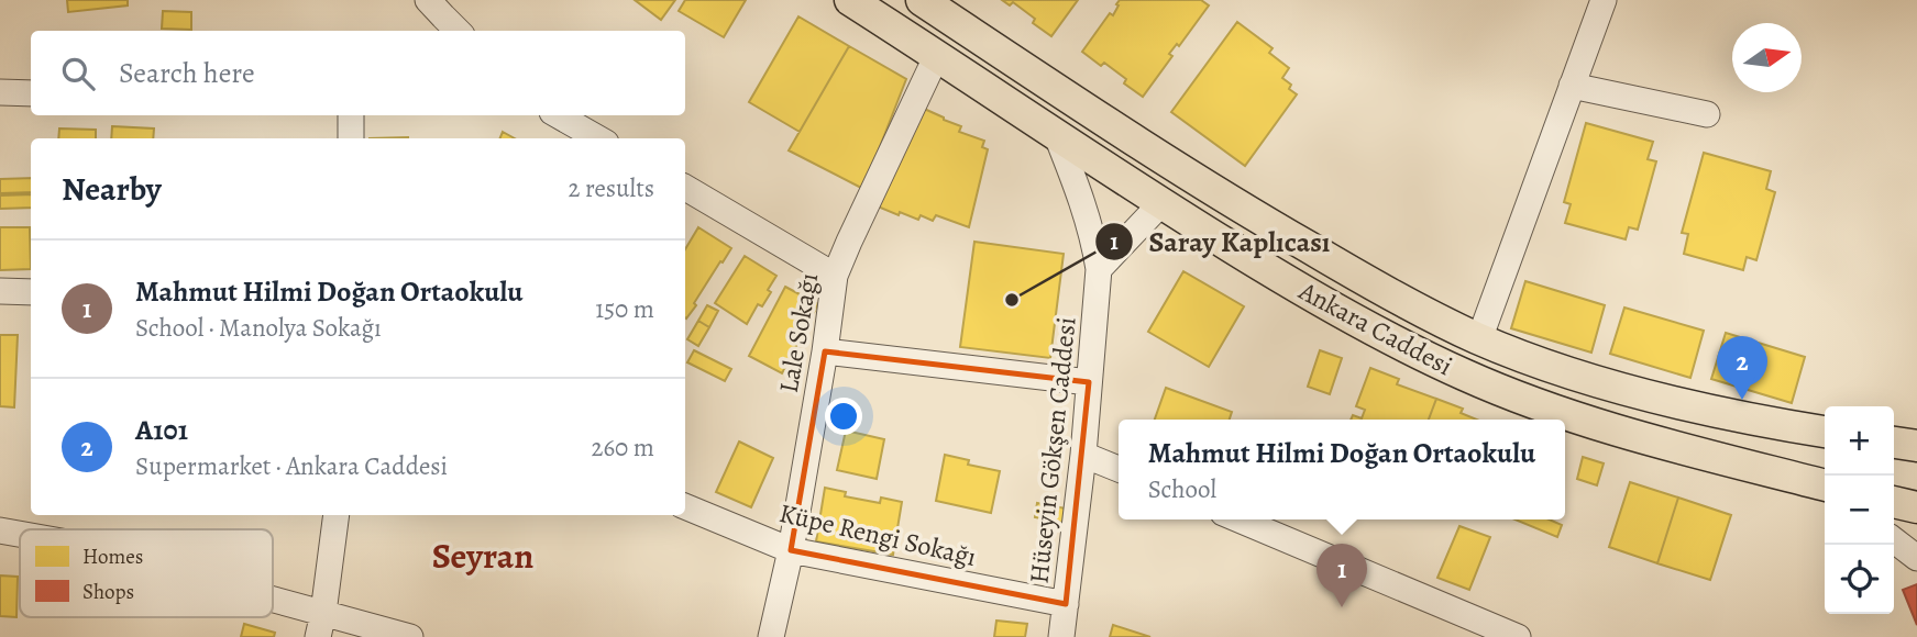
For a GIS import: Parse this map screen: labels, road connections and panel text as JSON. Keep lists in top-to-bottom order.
{
  "streets": {
    "main road": ["Ankara Caddesi"],
    "street": ["Lale Sokağı", "Hüseyin Gökşen Caddesi", "Küpe Rengi Sokağı"]
  },
  "crossings": [
    ["Ankara Caddesi", "Lale Sokağı"],
    ["Ankara Caddesi", "Hüseyin Gökşen Caddesi"],
    ["Lale Sokağı", "Küpe Rengi Sokağı"],
    ["Hüseyin Gökşen Caddesi", "Küpe Rengi Sokağı"]
  ],
  "districts": ["Seyran"],
  "places": ["Saray Kaplıcası"],
  "legend": ["Homes", "Shops"],
  "north": "right",
  "page": {
    "search": "Search here",
    "heading": ["Nearby", "2 results"],
    "list": [
      {
        "mark": "1",
        "name": "Mahmut Hilmi Doğan Ortaokulu",
        "note": "School · Manolya Sokağı",
        "value": "150 m"
      },
      {
        "mark": "2",
        "name": "A101",
        "note": "Supermarket · Ankara Caddesi",
        "value": "260 m"
      }
    ],
    "pins": ["2", "1"],
    "map_buttons": ["+", "−"],
    "popup": ["Mahmut Hilmi Doğan Ortaokulu", "School"]
  }
}
